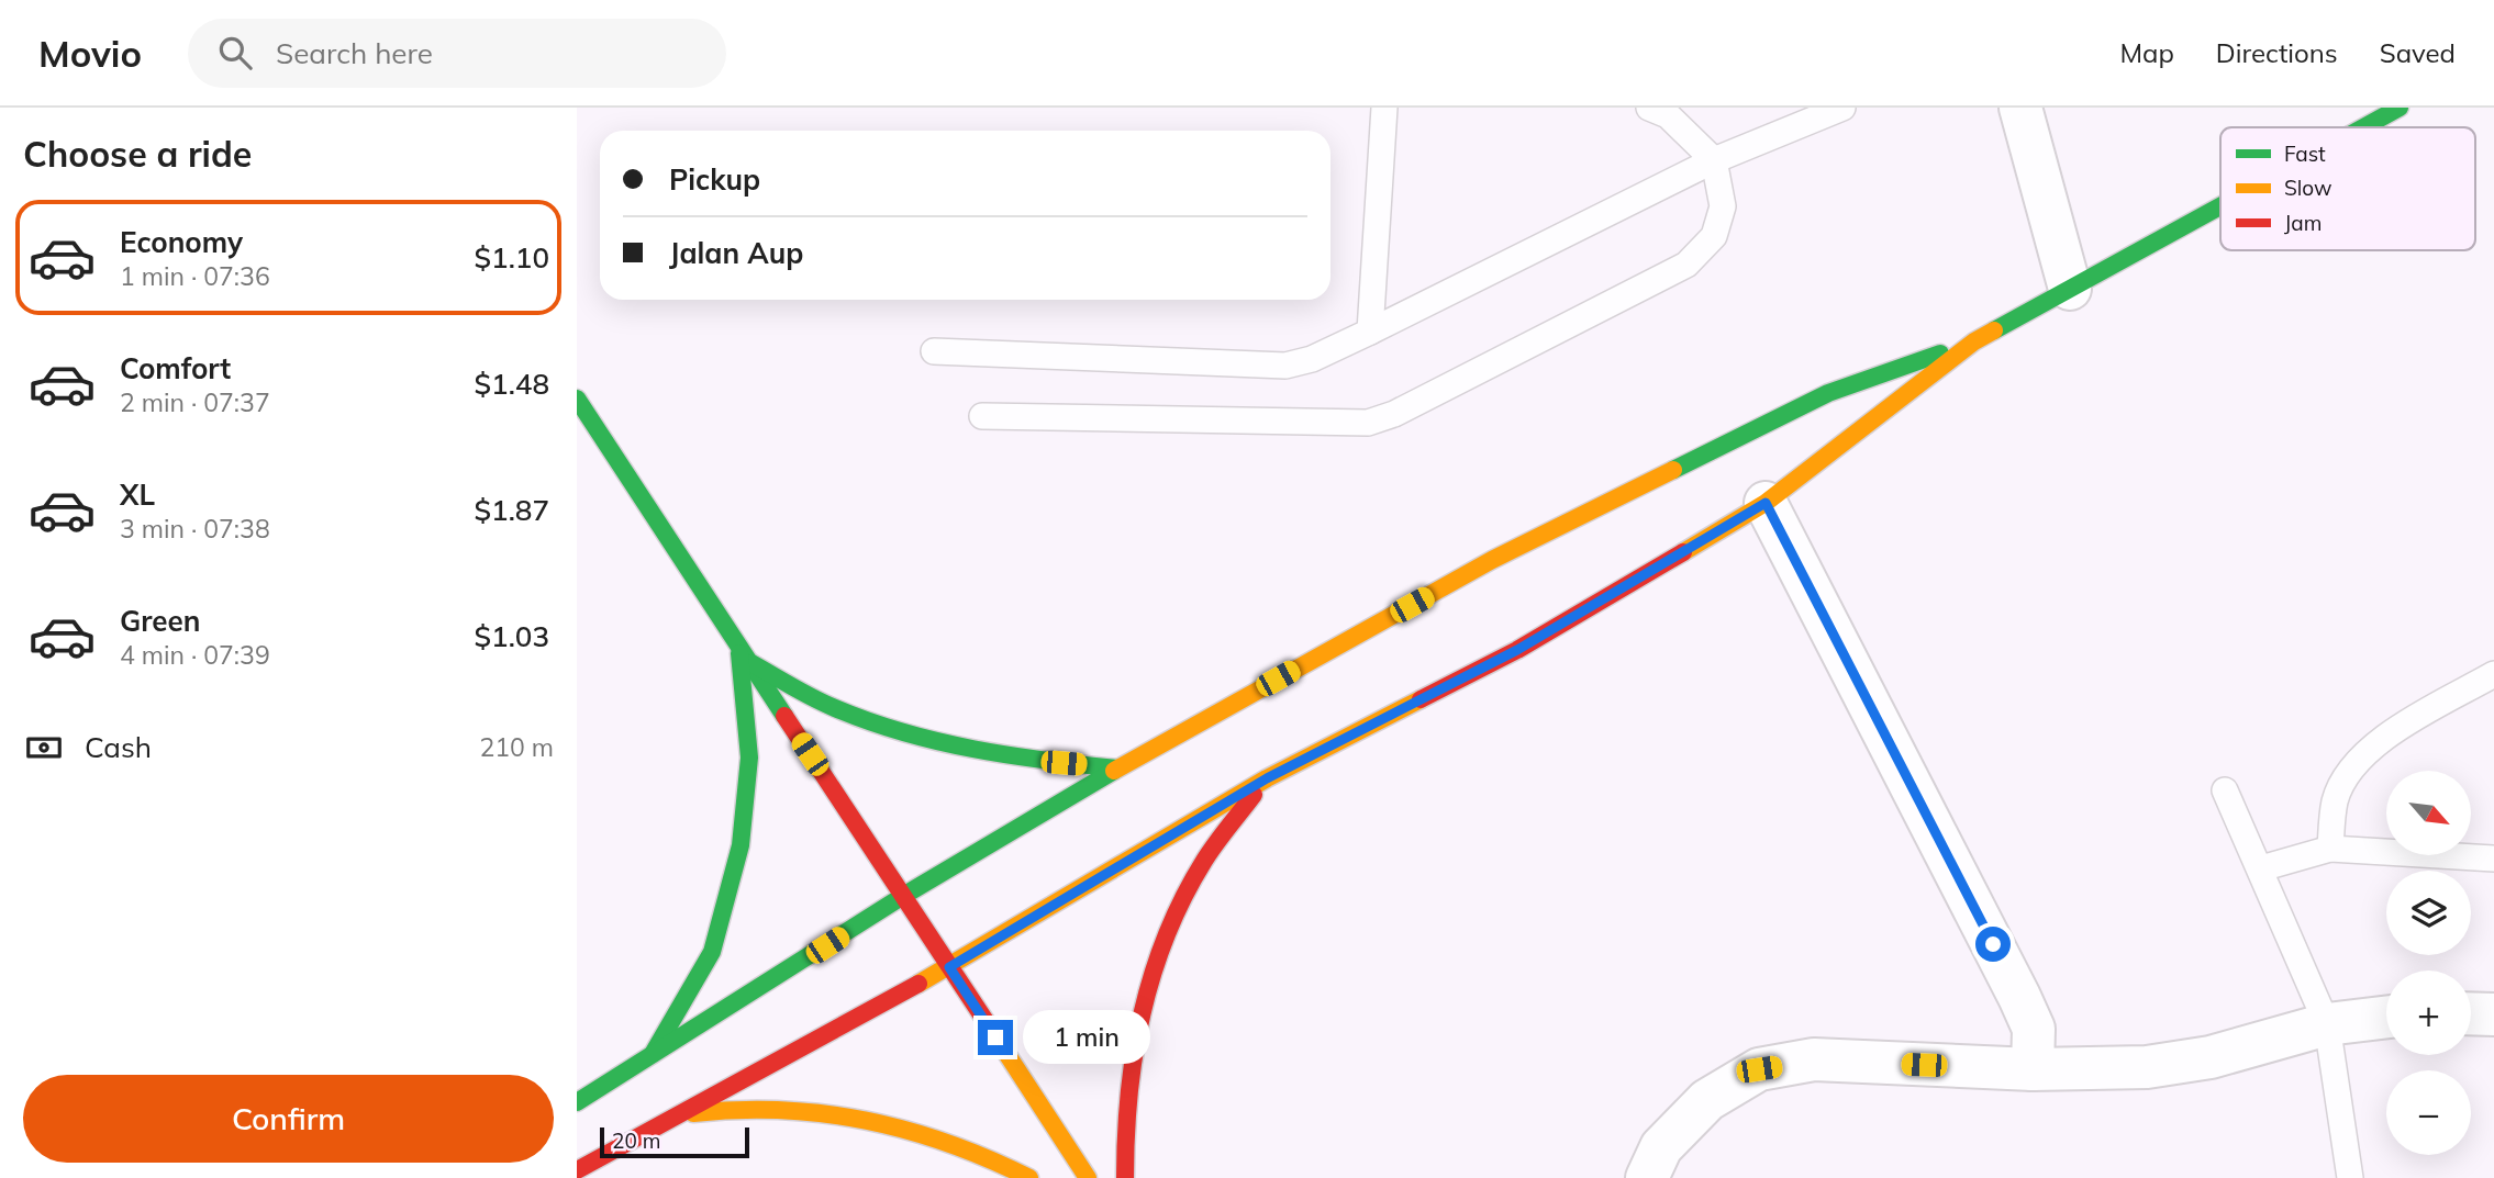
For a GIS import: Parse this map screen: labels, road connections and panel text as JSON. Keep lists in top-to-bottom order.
{
  "legend": ["Fast", "Slow", "Jam"],
  "scale_bar": "20 m",
  "north": "bottom right",
  "page": {
    "header": "Movio",
    "search": "Search here",
    "nav": ["Map", "Directions", "Saved"],
    "heading": "Choose a ride",
    "banner": ["Pickup", "Jalan Aup"],
    "list": [
      {
        "name": "Economy",
        "note": "1 min · 07:36",
        "value": "$1.10"
      },
      {
        "name": "Comfort",
        "note": "2 min · 07:37",
        "value": "$1.48"
      },
      {
        "name": "XL",
        "note": "3 min · 07:38",
        "value": "$1.87"
      },
      {
        "name": "Green",
        "note": "4 min · 07:39",
        "value": "$1.03"
      }
    ],
    "pay": ["Cash", "210 m"],
    "map_buttons": ["+", "−"],
    "bubble": "1 min",
    "buttons": "Confirm",
    "scale": "20 m"
  }
}
